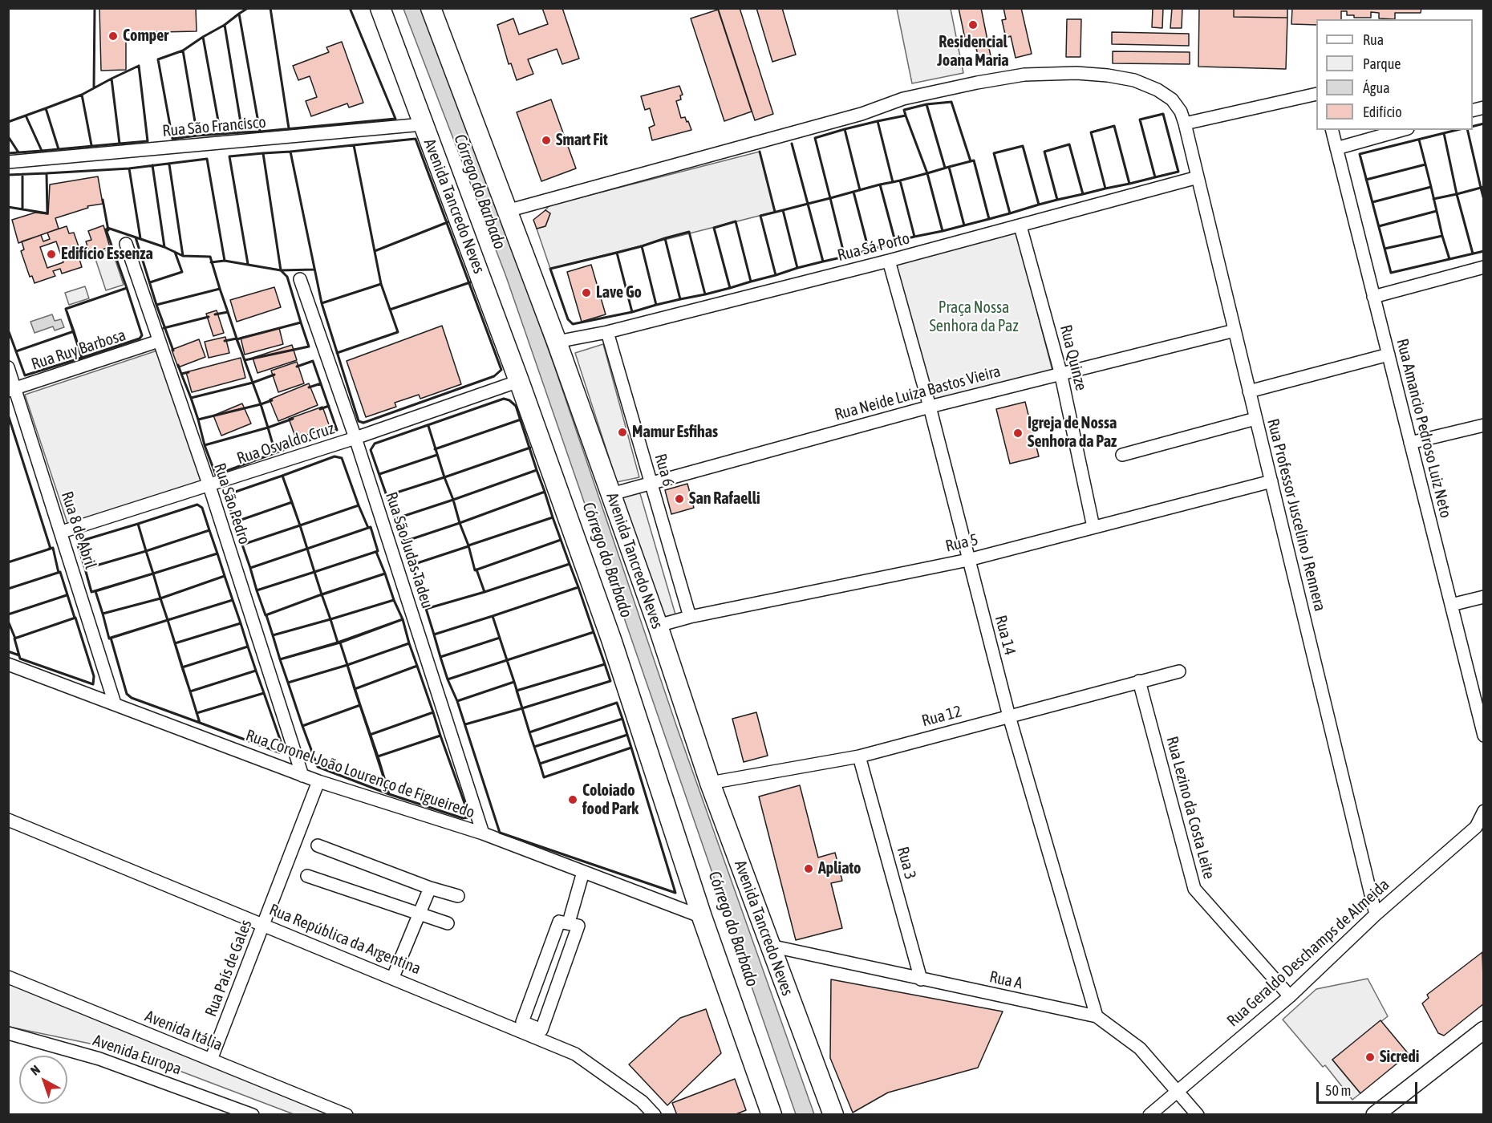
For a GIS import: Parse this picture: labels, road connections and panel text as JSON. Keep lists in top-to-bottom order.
{
  "streets": {
    "main road": ["Avenida Tancredo Neves"],
    "street": [
      "Rua São Francisco",
      "Rua Sá Porto",
      "Rua Ruy Barbosa",
      "Rua Quinze",
      "Rua Neide Luiza Bastos Vieira",
      "Rua Amancio Pedroso Luiz Neto",
      "Rua Osvaldo Cruz",
      "Rua 6",
      "Rua São Pedro",
      "Rua Professor Juscelino J Rennera",
      "Rua 8 de Abril",
      "Rua 5",
      "Rua São Judas Tadeu",
      "Rua 14",
      "Rua 12",
      "Rua Coronel João Lourenço de Figueiredo",
      "Rua Lezino da Costa Leite",
      "Rua 3",
      "Rua República da Argentina",
      "Rua Geraldo Deschamps de Almeida",
      "Rua País de Gales",
      "Rua A",
      "Avenida Itália",
      "Avenida Europa"
    ]
  },
  "crossings": [
    ["Rua São Francisco", "Avenida Tancredo Neves"],
    ["Avenida Tancredo Neves", "Rua Sá Porto"],
    ["Avenida Tancredo Neves", "Rua Neide Luiza Bastos Vieira"],
    ["Avenida Tancredo Neves", "Rua Osvaldo Cruz"],
    ["Avenida Tancredo Neves", "Rua Professor Juscelino J Rennera"],
    ["Avenida Tancredo Neves", "Rua 5"],
    ["Avenida Tancredo Neves", "Rua 12"],
    ["Avenida Tancredo Neves", "Rua Coronel João Lourenço de Figueiredo"],
    ["Avenida Tancredo Neves", "Rua A"],
    ["Rua Sá Porto", "Rua Quinze"],
    ["Rua Sá Porto", "Rua 6"],
    ["Rua Sá Porto", "Rua Professor Juscelino J Rennera"],
    ["Rua Sá Porto", "Rua 14"],
    ["Rua Ruy Barbosa", "Rua São Pedro"],
    ["Rua Ruy Barbosa", "Rua 8 de Abril"],
    ["Rua Quinze", "Rua Neide Luiza Bastos Vieira"],
    ["Rua Quinze", "Rua 5"],
    ["Rua Neide Luiza Bastos Vieira", "Rua 6"],
    ["Rua Neide Luiza Bastos Vieira", "Rua Professor Juscelino J Rennera"],
    ["Rua Neide Luiza Bastos Vieira", "Rua 14"],
    ["Rua Osvaldo Cruz", "Rua São Pedro"],
    ["Rua Osvaldo Cruz", "Rua 8 de Abril"],
    ["Rua Osvaldo Cruz", "Rua São Judas Tadeu"],
    ["Rua 6", "Rua 5"],
    ["Rua São Pedro", "Rua Coronel João Lourenço de Figueiredo"],
    ["Rua Professor Juscelino J Rennera", "Rua 5"],
    ["Rua Professor Juscelino J Rennera", "Rua Geraldo Deschamps de Almeida"],
    ["Rua 8 de Abril", "Rua Coronel João Lourenço de Figueiredo"],
    ["Rua 5", "Rua 14"],
    ["Rua São Judas Tadeu", "Rua Coronel João Lourenço de Figueiredo"],
    ["Rua 14", "Rua 12"],
    ["Rua 14", "Rua A"],
    ["Rua 12", "Rua Lezino da Costa Leite"],
    ["Rua 12", "Rua 3"],
    ["Rua Coronel João Lourenço de Figueiredo", "Rua País de Gales"],
    ["Rua Lezino da Costa Leite", "Rua Geraldo Deschamps de Almeida"],
    ["Rua 3", "Rua A"],
    ["Rua República da Argentina", "Rua País de Gales"],
    ["Rua Geraldo Deschamps de Almeida", "Rua A"],
    ["Rua País de Gales", "Avenida Itália"]
  ],
  "water": ["Córrego do Barbado"],
  "parks": ["Praça Nossa Senhora da Paz"],
  "places": [
    "Residencial Joana Maria",
    "Comper",
    "Smart Fit",
    "Edifício Essenza",
    "Lave Go",
    "Mamur Esfihas",
    "Igreja de Nossa Senhora da Paz",
    "San Rafaelli",
    "Coloiado food Park",
    "Apliato",
    "Sicredi"
  ],
  "legend": [
    "Rua",
    "Parque",
    "Água",
    "Edifício"
  ],
  "scale_bar": "50 m",
  "north": "top left"
}
